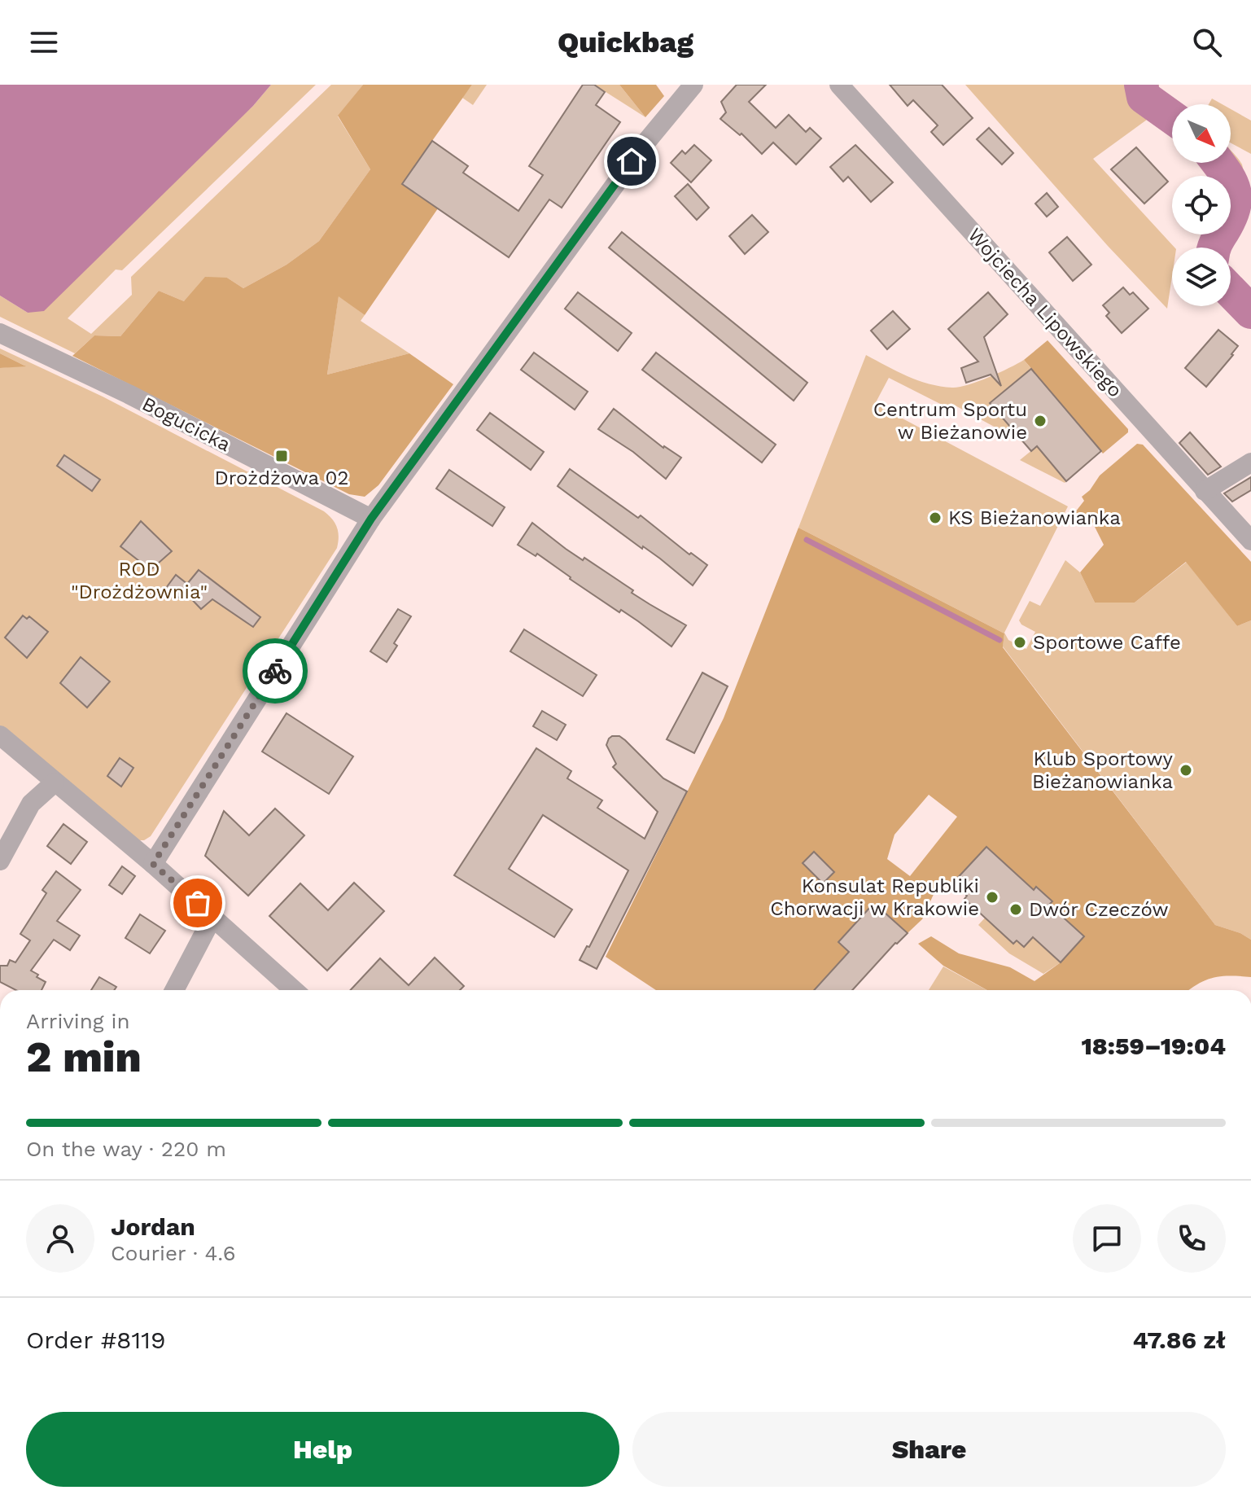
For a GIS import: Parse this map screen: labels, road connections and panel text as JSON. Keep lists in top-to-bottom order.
{
  "streets": {
    "street": ["Wojciecha Lipowskiego", "Bogucicka"]
  },
  "parks": ["ROD \"Drożdżownia\""],
  "places": {
    "other": [
      "Centrum Sportu w Bieżanowie",
      "KS Bieżanowianka",
      "Sportowe Caffe",
      "Klub Sportowy Bieżanowianka",
      "Konsulat Republiki Chorwacji w Krakowie",
      "Dwór Czeczów"
    ],
    "transit": ["Drożdżowa 02"]
  },
  "north": "bottom right",
  "page": {
    "header": "Quickbag",
    "heading": ["2 min", "Arriving in", "18:59–19:04"],
    "panel": [
      "Jordan",
      "Courier · 4.6",
      "Order #8119",
      "47.86 zł"
    ],
    "bar": "On the way · 220 m",
    "buttons": ["Help", "Share"]
  }
}
